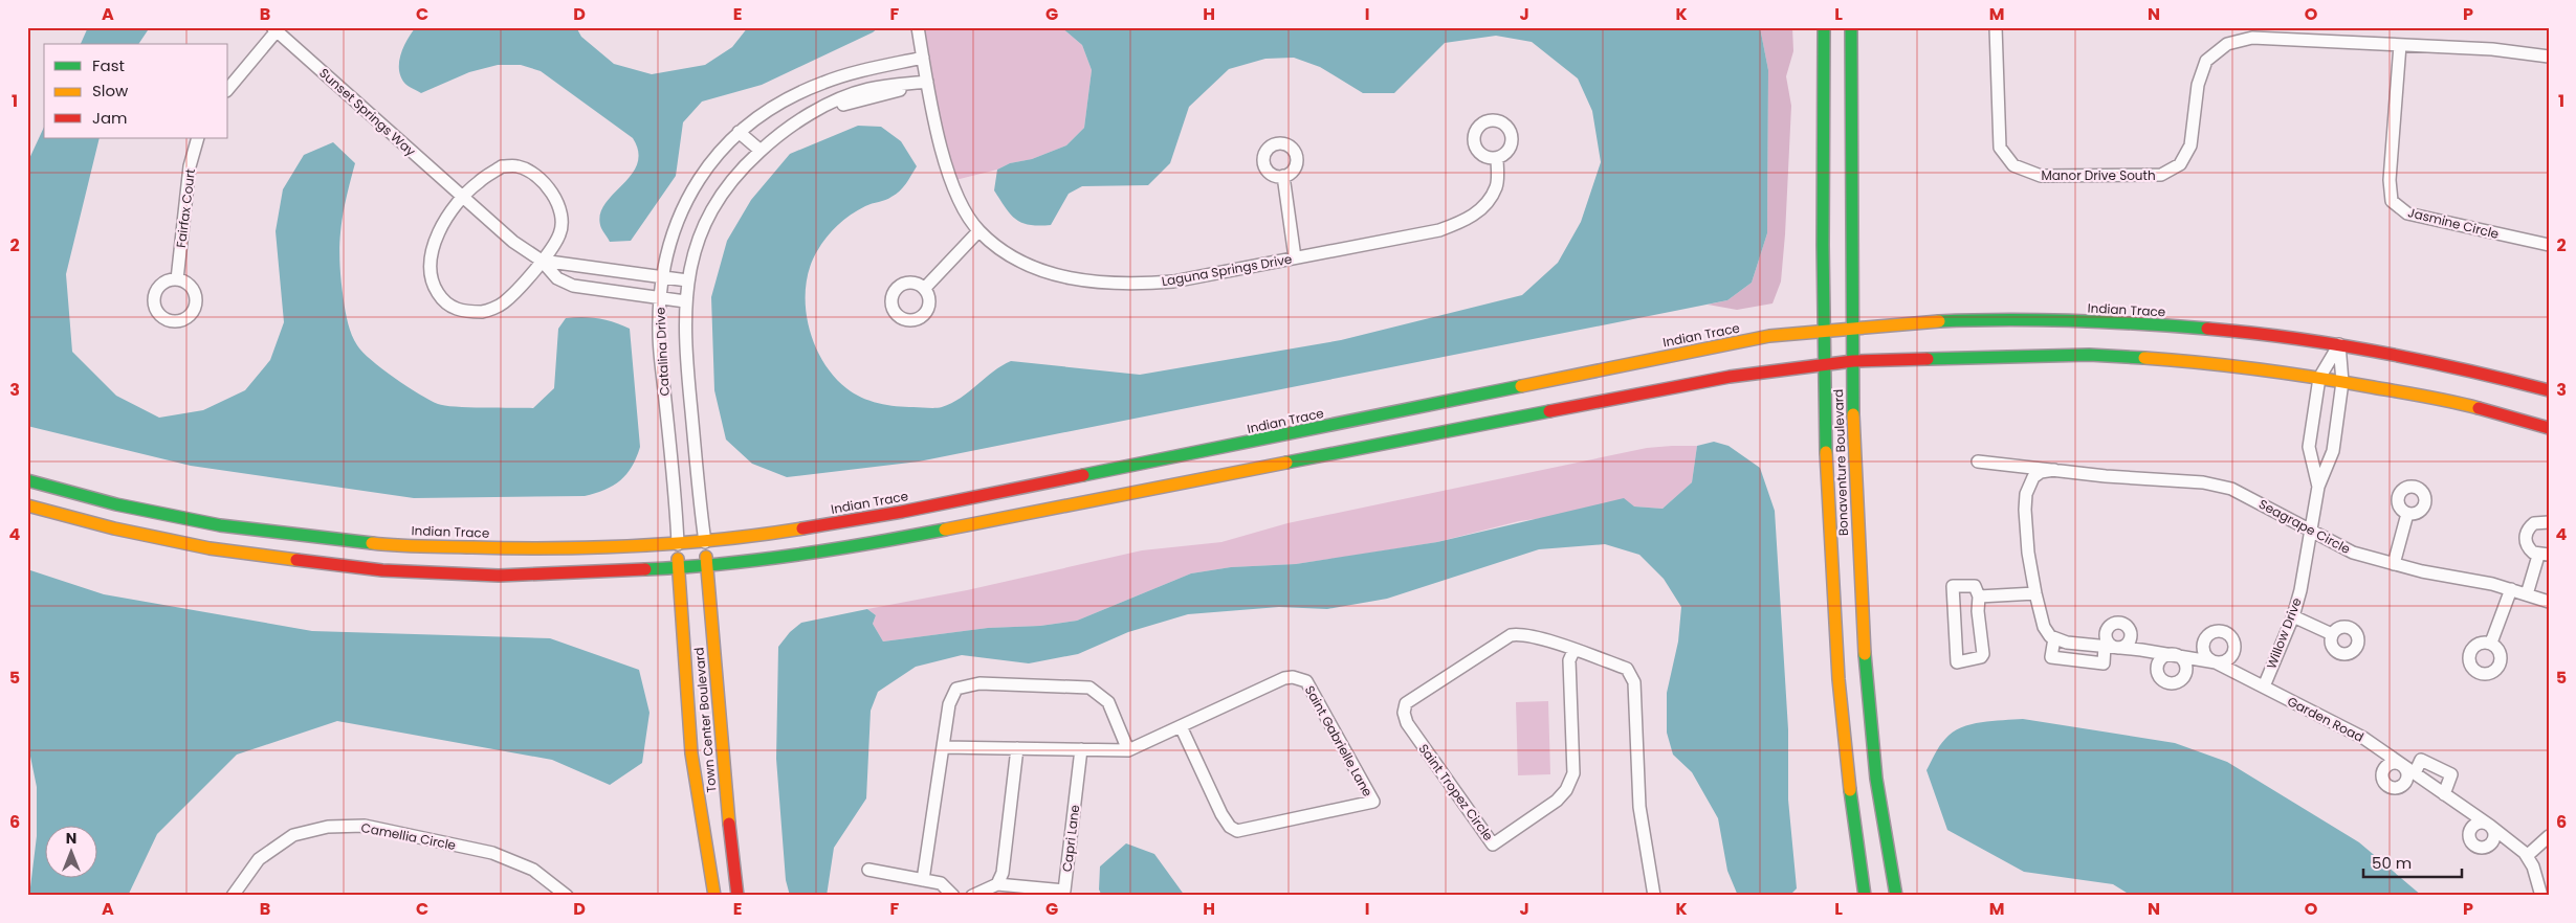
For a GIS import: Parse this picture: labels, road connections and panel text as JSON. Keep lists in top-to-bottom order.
{
  "streets": {
    "main road": ["Indian Trace", "Bonaventure Boulevard", "Town Center Boulevard"],
    "street": [
      "Sunset Springs Way",
      "Manor Drive South",
      "Fairfax Court",
      "Jasmine Circle",
      "Laguna Springs Drive",
      "Catalina Drive",
      "Seagrape Circle",
      "Willow Drive",
      "Garden Road",
      "Saint Gabrielle Lane",
      "Saint Tropez Circle",
      "Camellia Circle",
      "Capri Lane"
    ]
  },
  "crossings": [
    ["Sunset Springs Way", "Catalina Drive"],
    ["Manor Drive South", "Jasmine Circle"],
    ["Laguna Springs Drive", "Catalina Drive"],
    ["Indian Trace", "Catalina Drive"],
    ["Indian Trace", "Bonaventure Boulevard"],
    ["Indian Trace", "Willow Drive"],
    ["Indian Trace", "Town Center Boulevard"],
    ["Catalina Drive", "Town Center Boulevard"],
    ["Seagrape Circle", "Willow Drive"],
    ["Willow Drive", "Garden Road"],
    ["Saint Gabrielle Lane", "Capri Lane"]
  ],
  "legend": ["Fast", "Slow", "Jam"],
  "scale_bar": "50 m",
  "north": "top",
  "grid": {
    "columns": [
      "A",
      "B",
      "C",
      "D",
      "E",
      "F",
      "G",
      "H",
      "I",
      "J",
      "K",
      "L",
      "M",
      "N",
      "O",
      "P"
    ],
    "rows": [
      "1",
      "2",
      "3",
      "4",
      "5",
      "6"
    ]
  }
}
